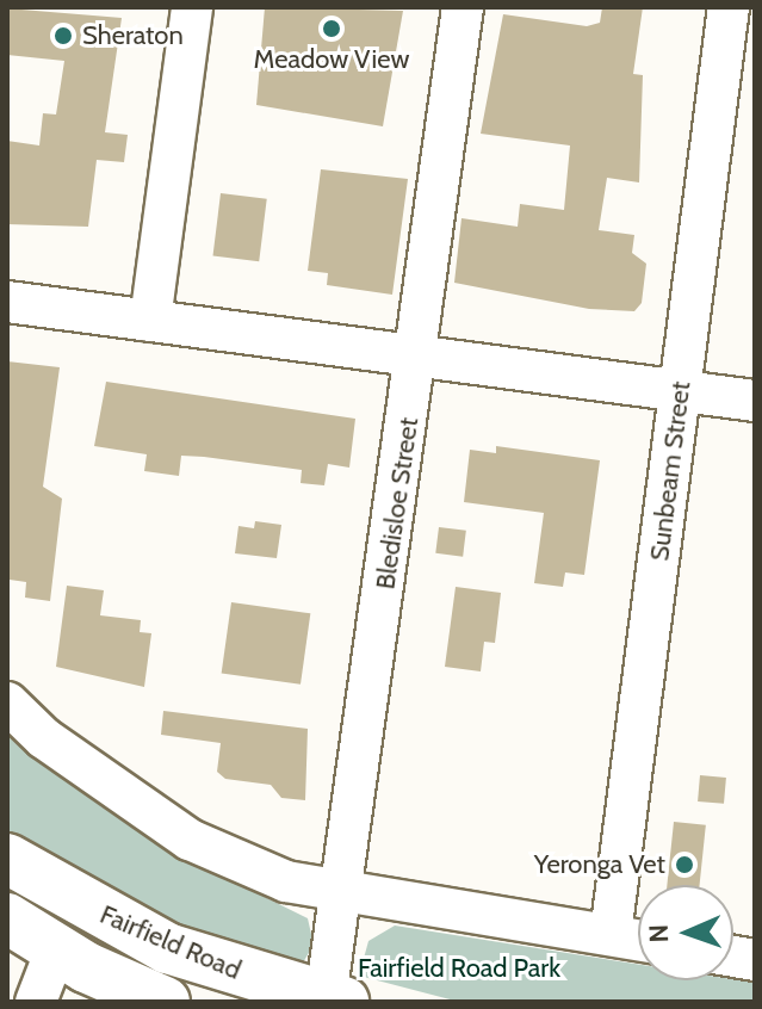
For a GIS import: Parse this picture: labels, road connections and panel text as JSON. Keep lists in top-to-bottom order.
{
  "streets": {
    "main road": ["Fairfield Road"],
    "street": ["Sunbeam Street", "Bledisloe Street"]
  },
  "crossings": [
    ["Bledisloe Street", "Fairfield Road"]
  ],
  "parks": ["Fairfield Road Park"],
  "places": ["Meadow View", "Sheraton", "Yeronga Vet"],
  "north": "left"
}
